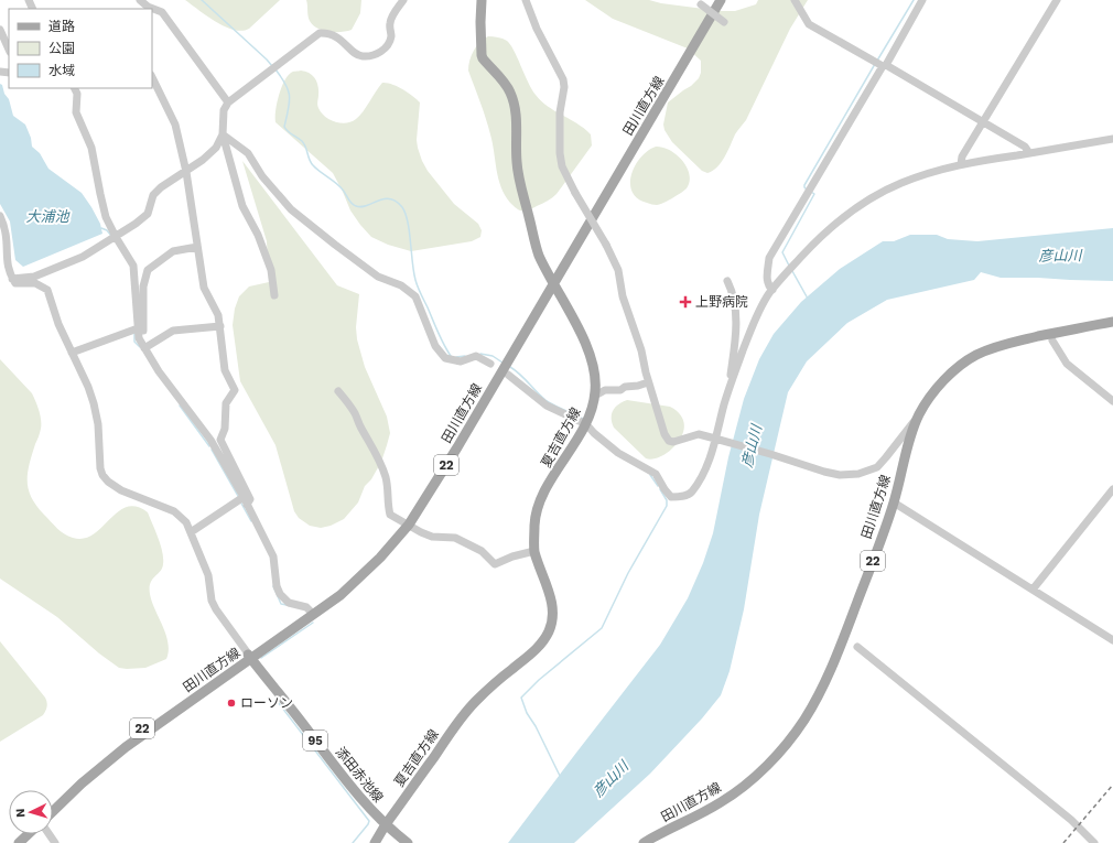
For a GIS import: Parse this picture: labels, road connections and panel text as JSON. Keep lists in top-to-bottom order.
{
  "streets": {
    "main road": [
      "田川直方線",
      "夏吉直方線",
      "22",
      "95",
      "添田赤池線"
    ]
  },
  "crossings": [
    ["田川直方線", "夏吉直方線"],
    ["田川直方線", "添田赤池線"],
    ["夏吉直方線", "添田赤池線"]
  ],
  "water": ["大浦池", "彦山川"],
  "places": {
    "health": ["上野病院"],
    "other": ["ローソン"]
  },
  "legend": ["道路", "公園", "水域"],
  "north": "left"
}
